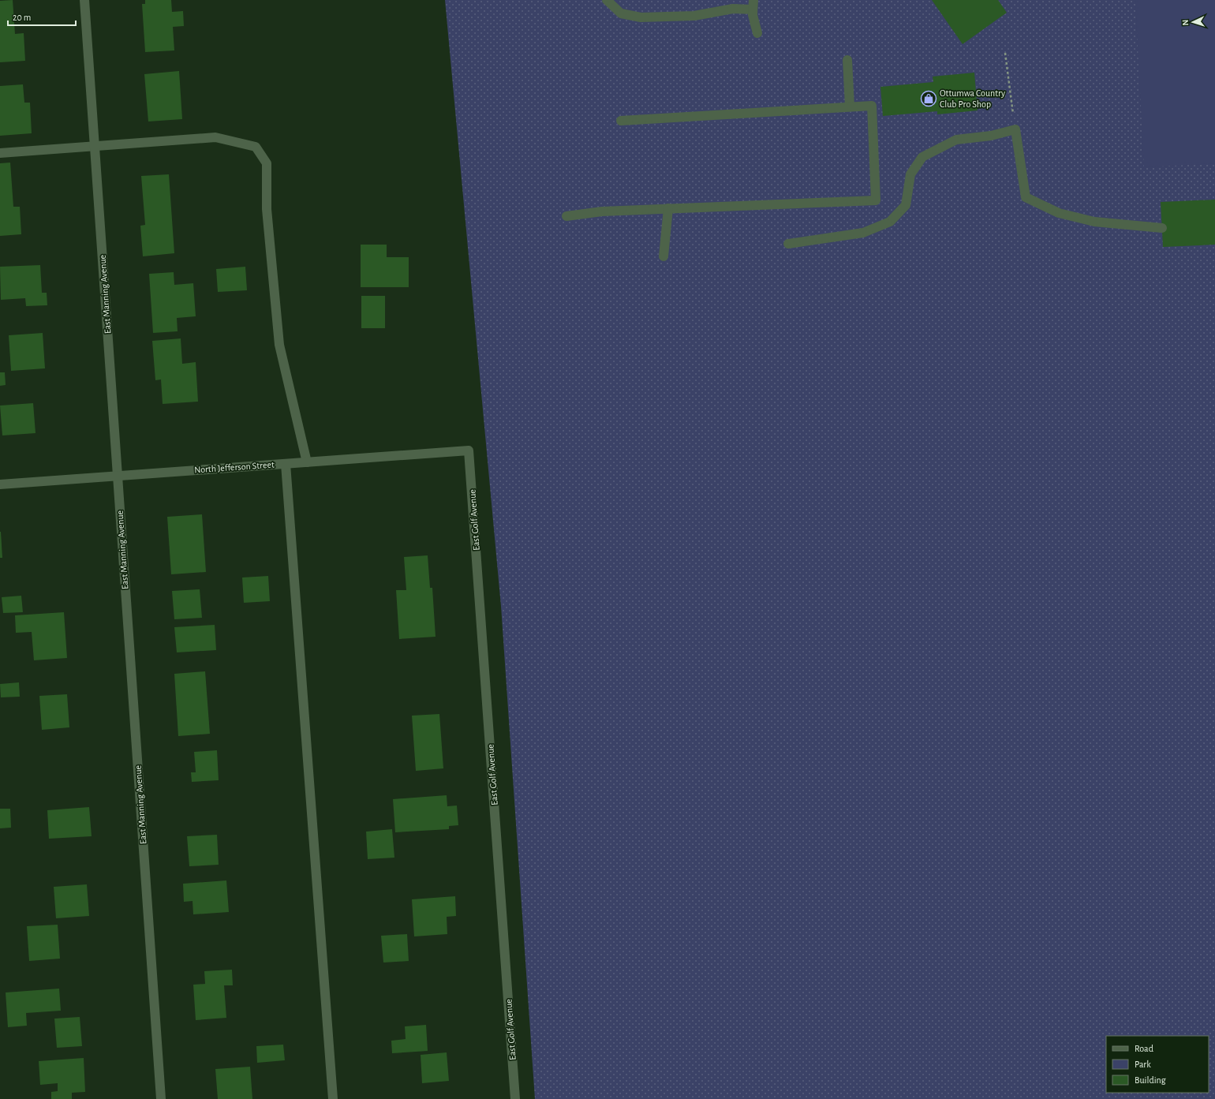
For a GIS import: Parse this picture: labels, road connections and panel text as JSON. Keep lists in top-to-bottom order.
{
  "streets": {
    "street": ["East Manning Avenue", "North Jefferson Street", "East Golf Avenue"]
  },
  "crossings": [
    ["East Manning Avenue", "North Jefferson Street"],
    ["North Jefferson Street", "East Golf Avenue"]
  ],
  "places": {
    "shop": ["Ottumwa Country Club Pro Shop"]
  },
  "legend": ["Road", "Park", "Building"],
  "scale_bar": "20 m",
  "north": "left"
}
